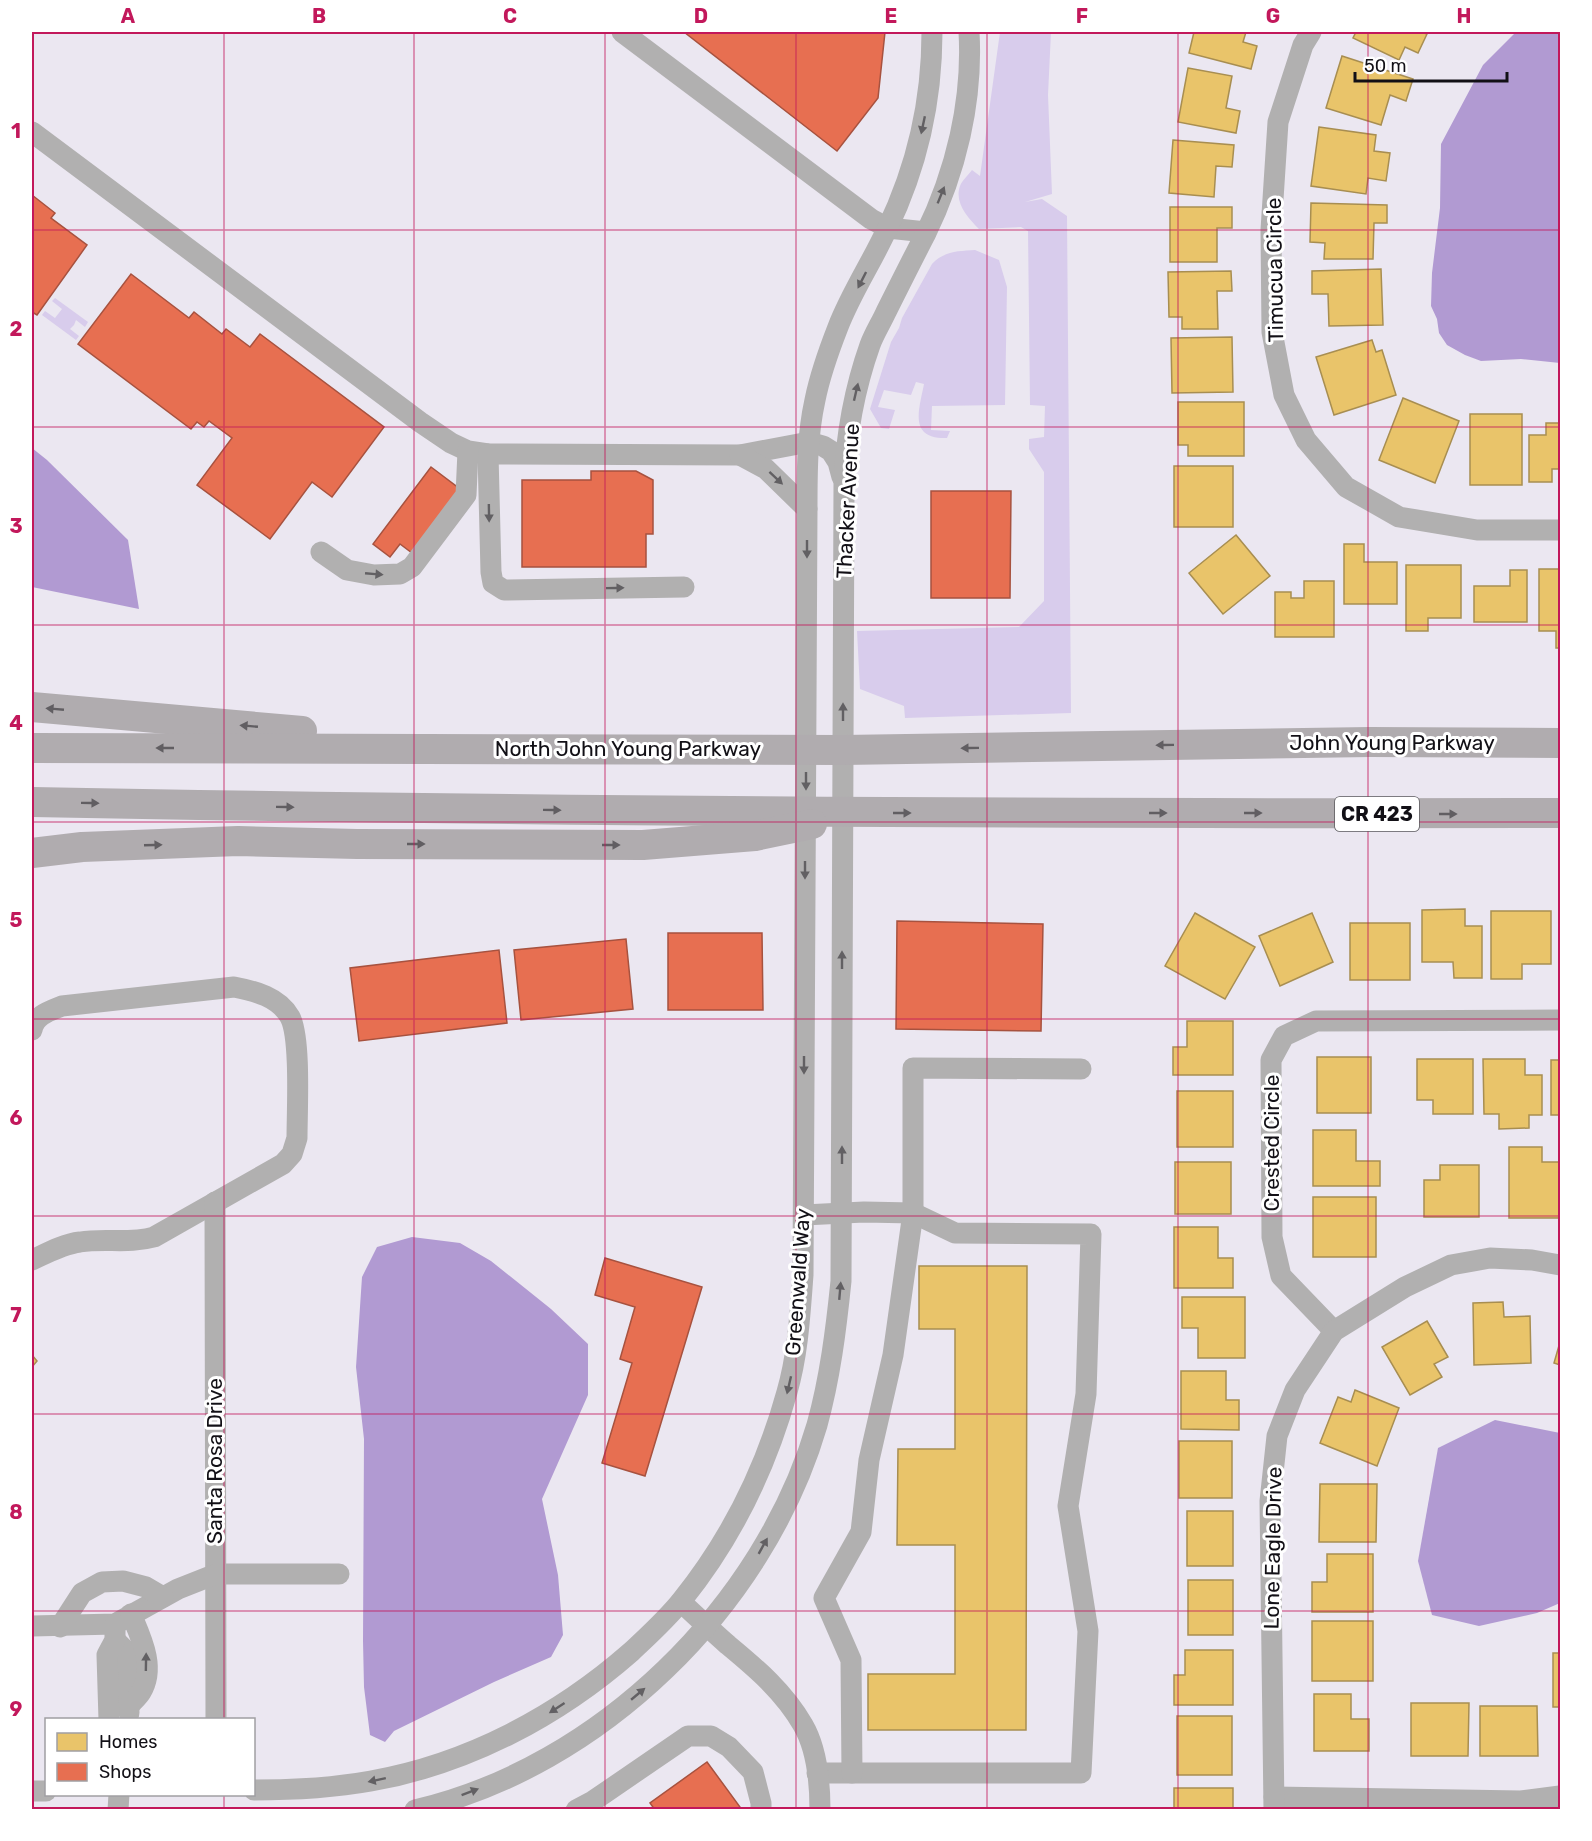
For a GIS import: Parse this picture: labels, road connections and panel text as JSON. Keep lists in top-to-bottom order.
{
  "streets": {
    "highway": ["John Young Parkway", "North John Young Parkway", "CR 423"],
    "street": [
      "Timucua Circle",
      "Thacker Avenue",
      "Crested Circle",
      "Greenwald Way",
      "Santa Rosa Drive",
      "Lone Eagle Drive"
    ]
  },
  "crossings": [
    ["Thacker Avenue", "North John Young Parkway"],
    ["Thacker Avenue", "CR 423"],
    ["Thacker Avenue", "Greenwald Way"],
    ["John Young Parkway", "North John Young Parkway"],
    ["CR 423", "Greenwald Way"],
    ["Crested Circle", "Lone Eagle Drive"]
  ],
  "legend": ["Homes", "Shops"],
  "scale_bar": "50 m",
  "grid": {
    "columns": [
      "A",
      "B",
      "C",
      "D",
      "E",
      "F",
      "G",
      "H"
    ],
    "rows": [
      "1",
      "2",
      "3",
      "4",
      "5",
      "6",
      "7",
      "8",
      "9"
    ]
  }
}
